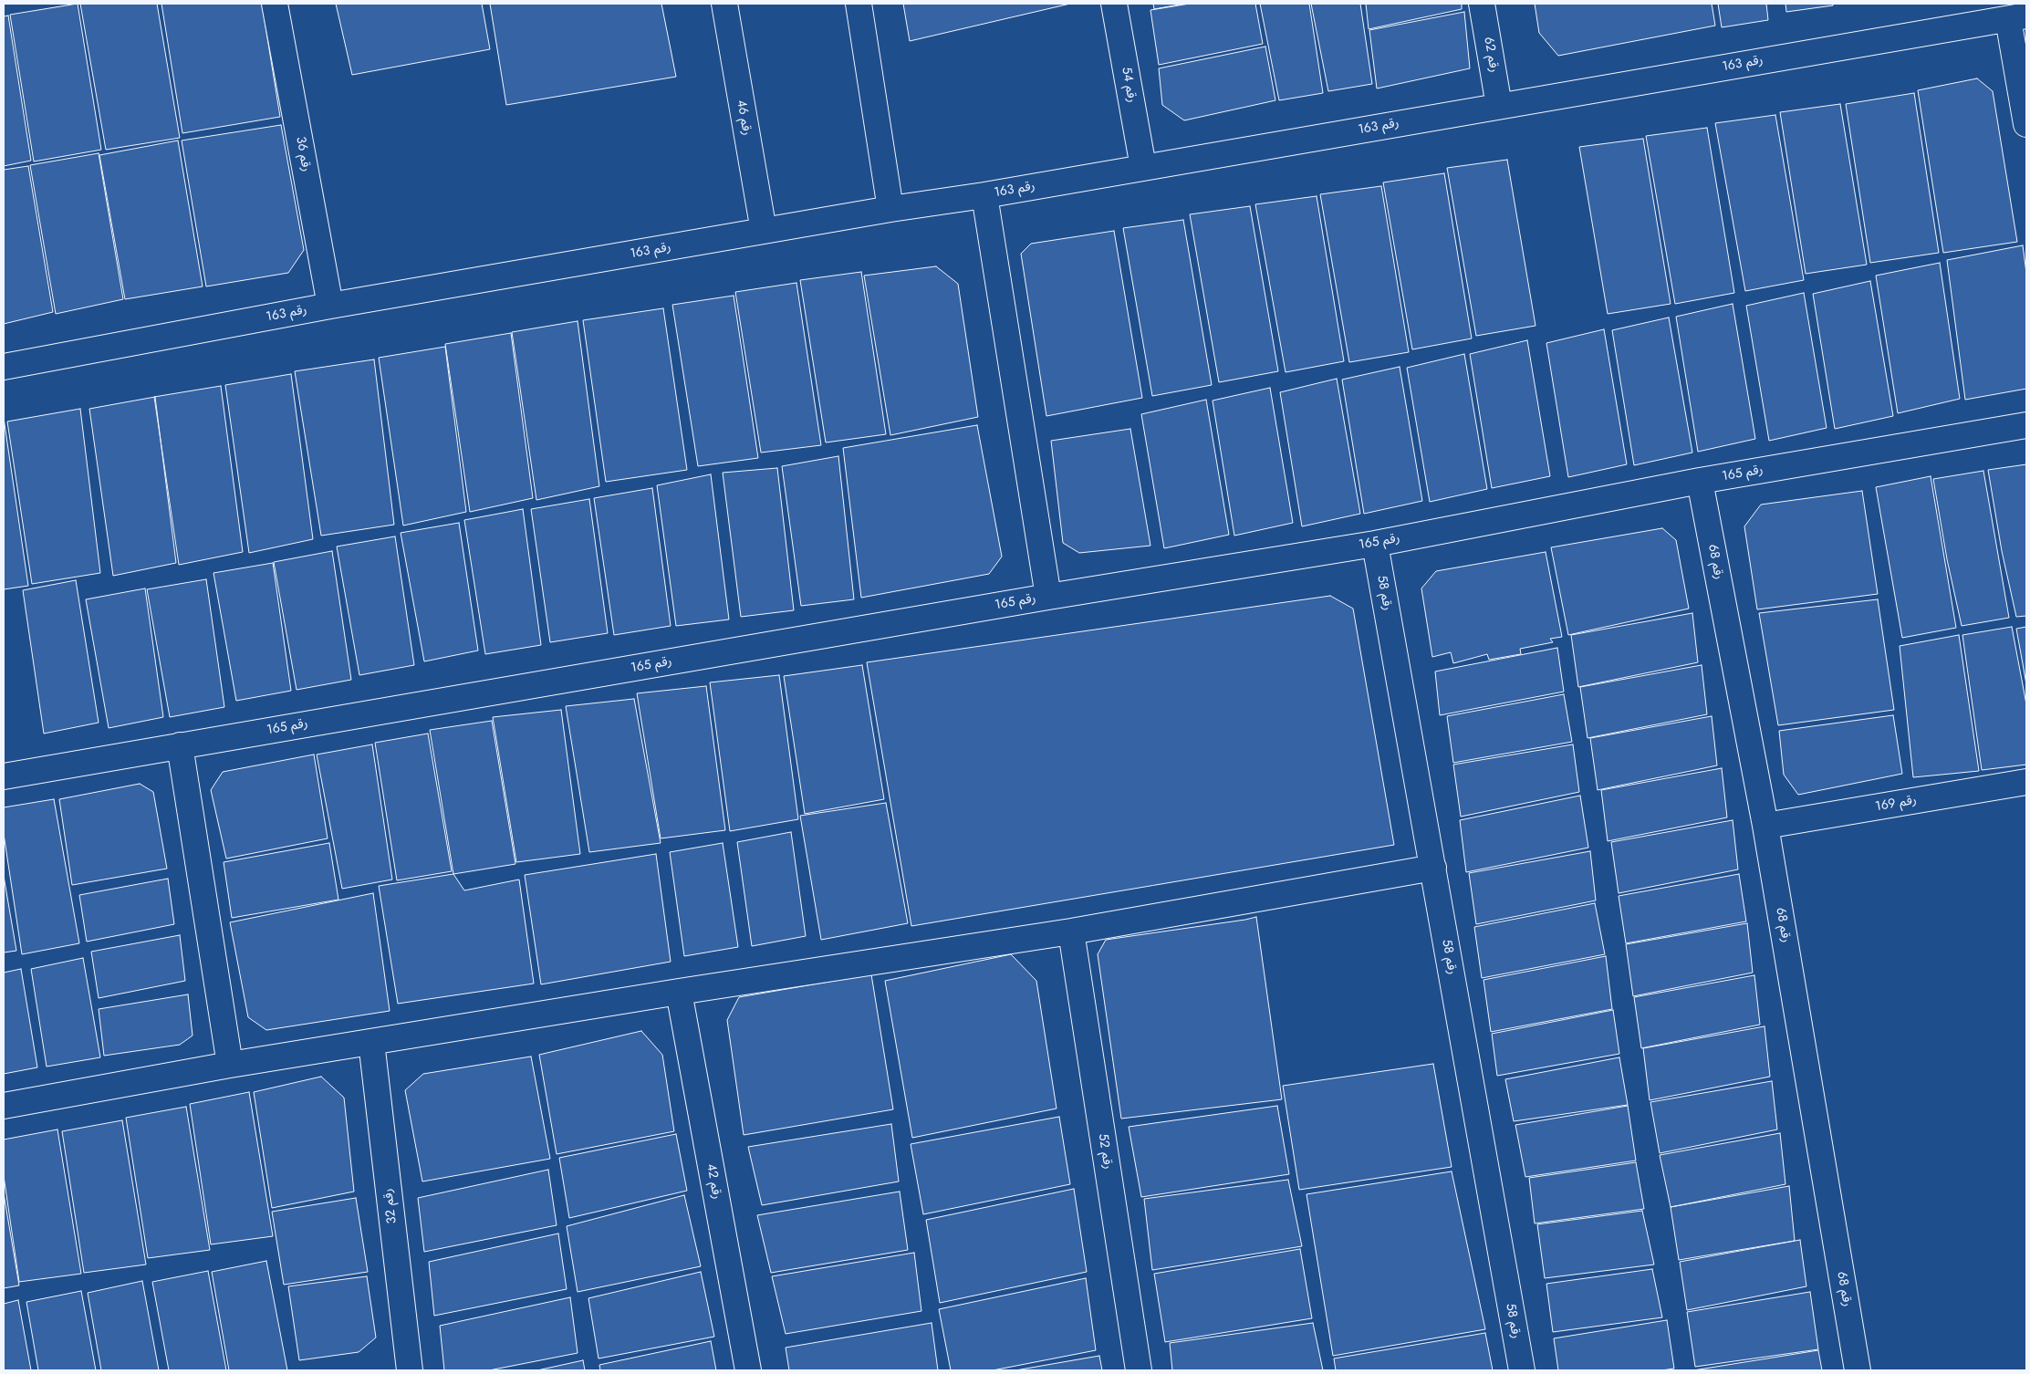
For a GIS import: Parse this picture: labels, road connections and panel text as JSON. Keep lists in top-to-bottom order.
{
  "streets": {
    "street": [
      "رقم 62",
      "رقم 163",
      "رقم 54",
      "رقم 46",
      "رقم 36",
      "رقم 165",
      "رقم 68",
      "رقم 58",
      "رقم 169",
      "رقم 52",
      "رقم 42",
      "رقم 32"
    ]
  },
  "crossings": [
    ["رقم 62", "رقم 163"],
    ["رقم 163", "رقم 54"],
    ["رقم 163", "رقم 46"],
    ["رقم 163", "رقم 36"],
    ["رقم 165", "رقم 68"],
    ["رقم 165", "رقم 58"],
    ["رقم 68", "رقم 169"]
  ]
}
